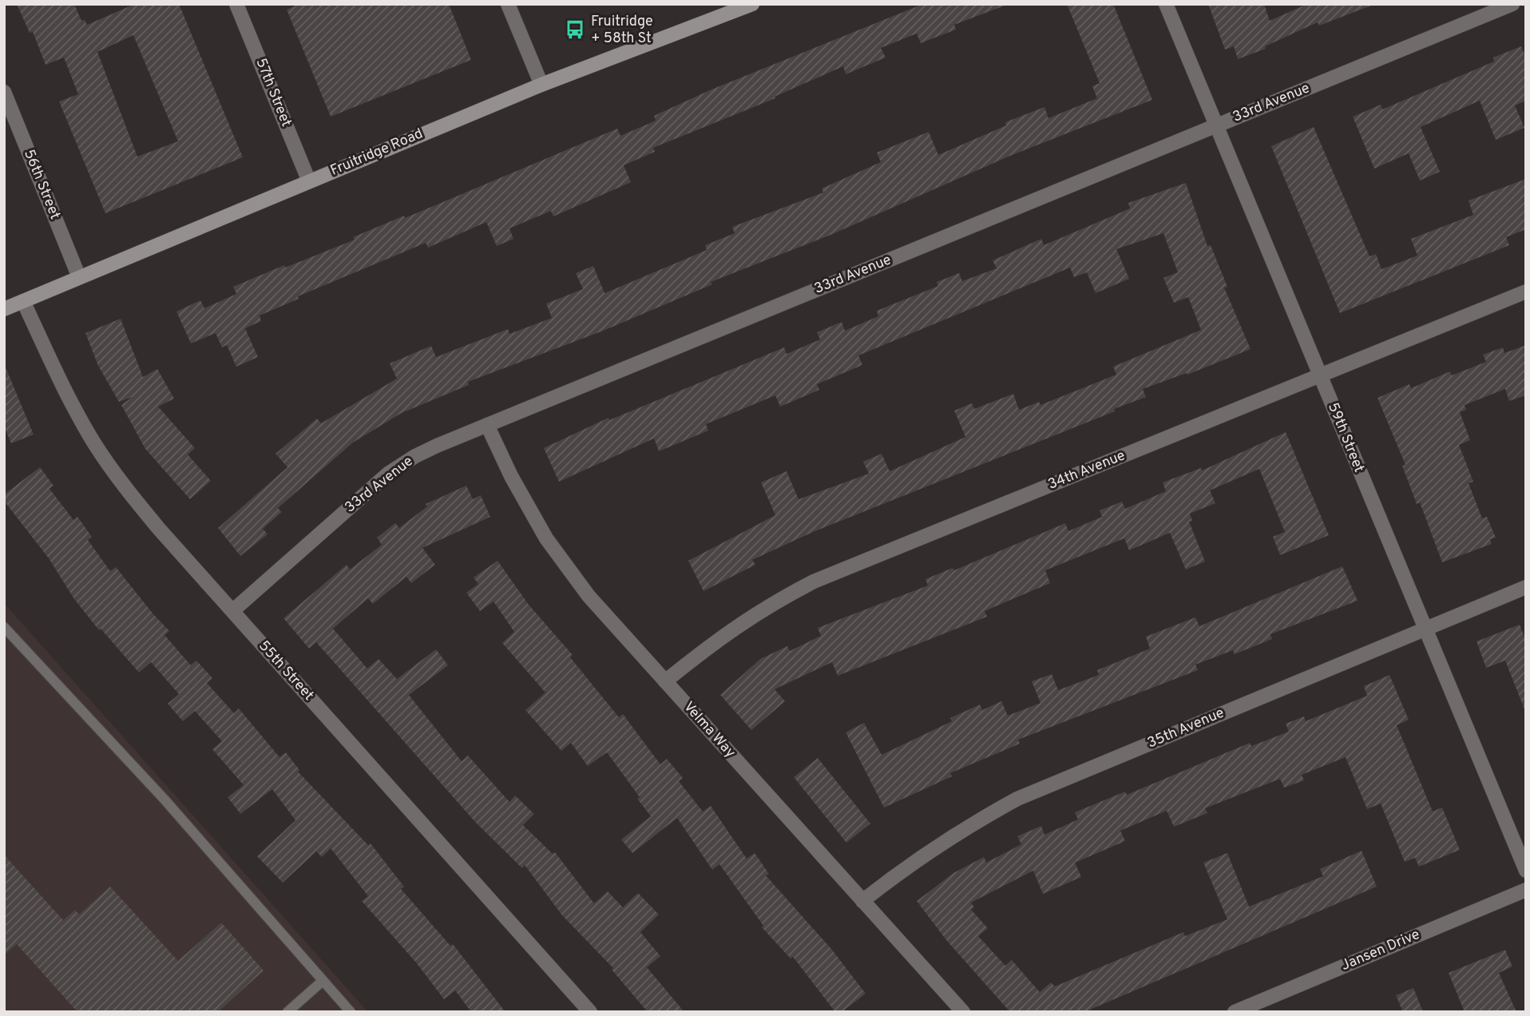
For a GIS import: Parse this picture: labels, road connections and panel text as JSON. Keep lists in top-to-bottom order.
{
  "streets": {
    "main road": ["Fruitridge Road"],
    "street": [
      "57th Street",
      "33rd Avenue",
      "56th Street",
      "59th Street",
      "34th Avenue",
      "55th Street",
      "35th Avenue",
      "Velma Way",
      "Jansen Drive"
    ]
  },
  "crossings": [
    ["57th Street", "Fruitridge Road"],
    ["33rd Avenue", "59th Street"],
    ["33rd Avenue", "55th Street"],
    ["33rd Avenue", "Velma Way"],
    ["Fruitridge Road", "56th Street"],
    ["Fruitridge Road", "55th Street"],
    ["59th Street", "34th Avenue"],
    ["59th Street", "35th Avenue"],
    ["34th Avenue", "Velma Way"],
    ["35th Avenue", "Velma Way"]
  ],
  "places": {
    "bus stop": ["Fruitridge + 58th St"]
  }
}
